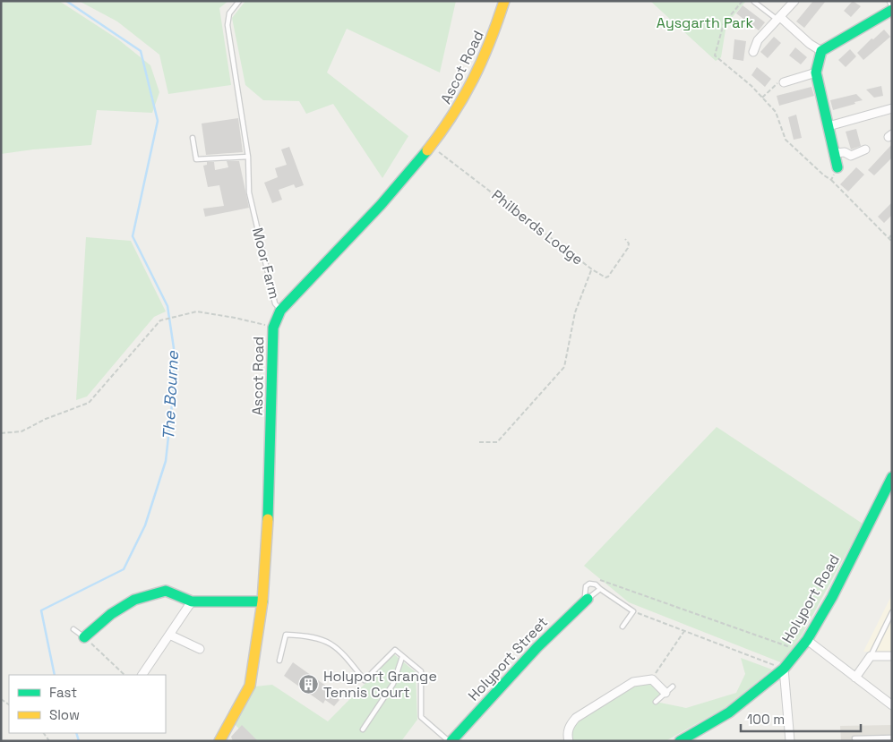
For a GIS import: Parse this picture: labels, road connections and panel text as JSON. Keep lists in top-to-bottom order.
{
  "streets": {
    "street": ["Ascot Road", "Holyport Road", "Holyport Street"],
    "lane": ["Moor Farm"],
    "path": ["Philberds Lodge"]
  },
  "crossings": [
    ["Ascot Road", "Philberds Lodge"],
    ["Ascot Road", "Moor Farm"]
  ],
  "water": ["The Bourne"],
  "parks": ["Aysgarth Park"],
  "places": {
    "building": ["Holyport Grange Tennis Court"]
  },
  "legend": ["Fast", "Slow"],
  "scale_bar": "100 m"
}
